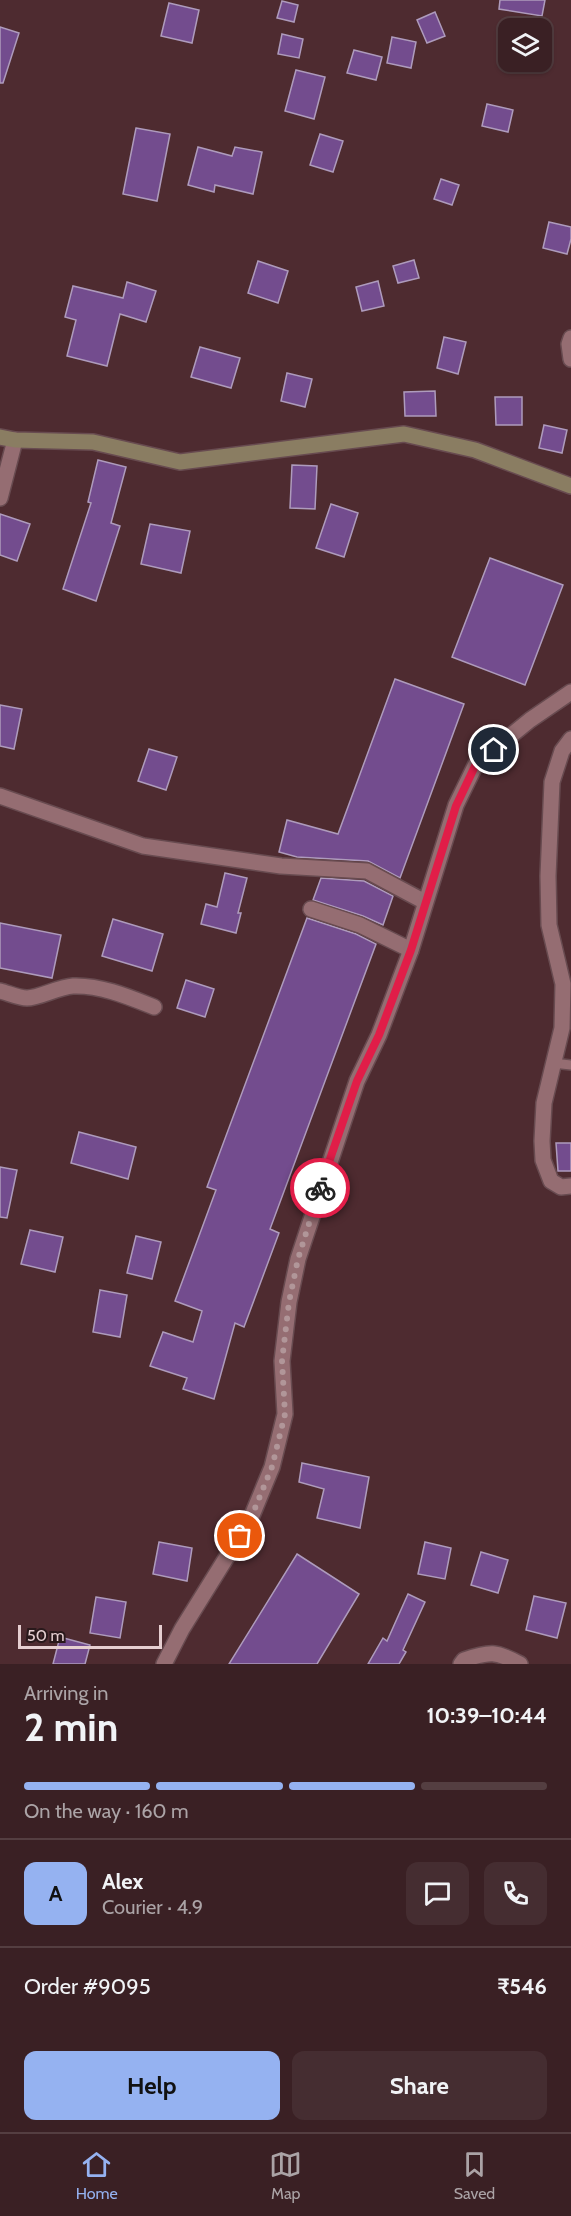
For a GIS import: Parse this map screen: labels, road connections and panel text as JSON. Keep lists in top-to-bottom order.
{
  "scale_bar": "50 m",
  "page": {
    "scale": "50 m",
    "heading": ["2 min", "Arriving in", "10:39–10:44"],
    "panel": [
      "Alex",
      "Courier · 4.9",
      "Order #9095",
      "₹546"
    ],
    "bar": "On the way · 160 m",
    "round": "A",
    "buttons": ["Help", "Share"],
    "tabs": ["Home", "Map", "Saved"]
  }
}
